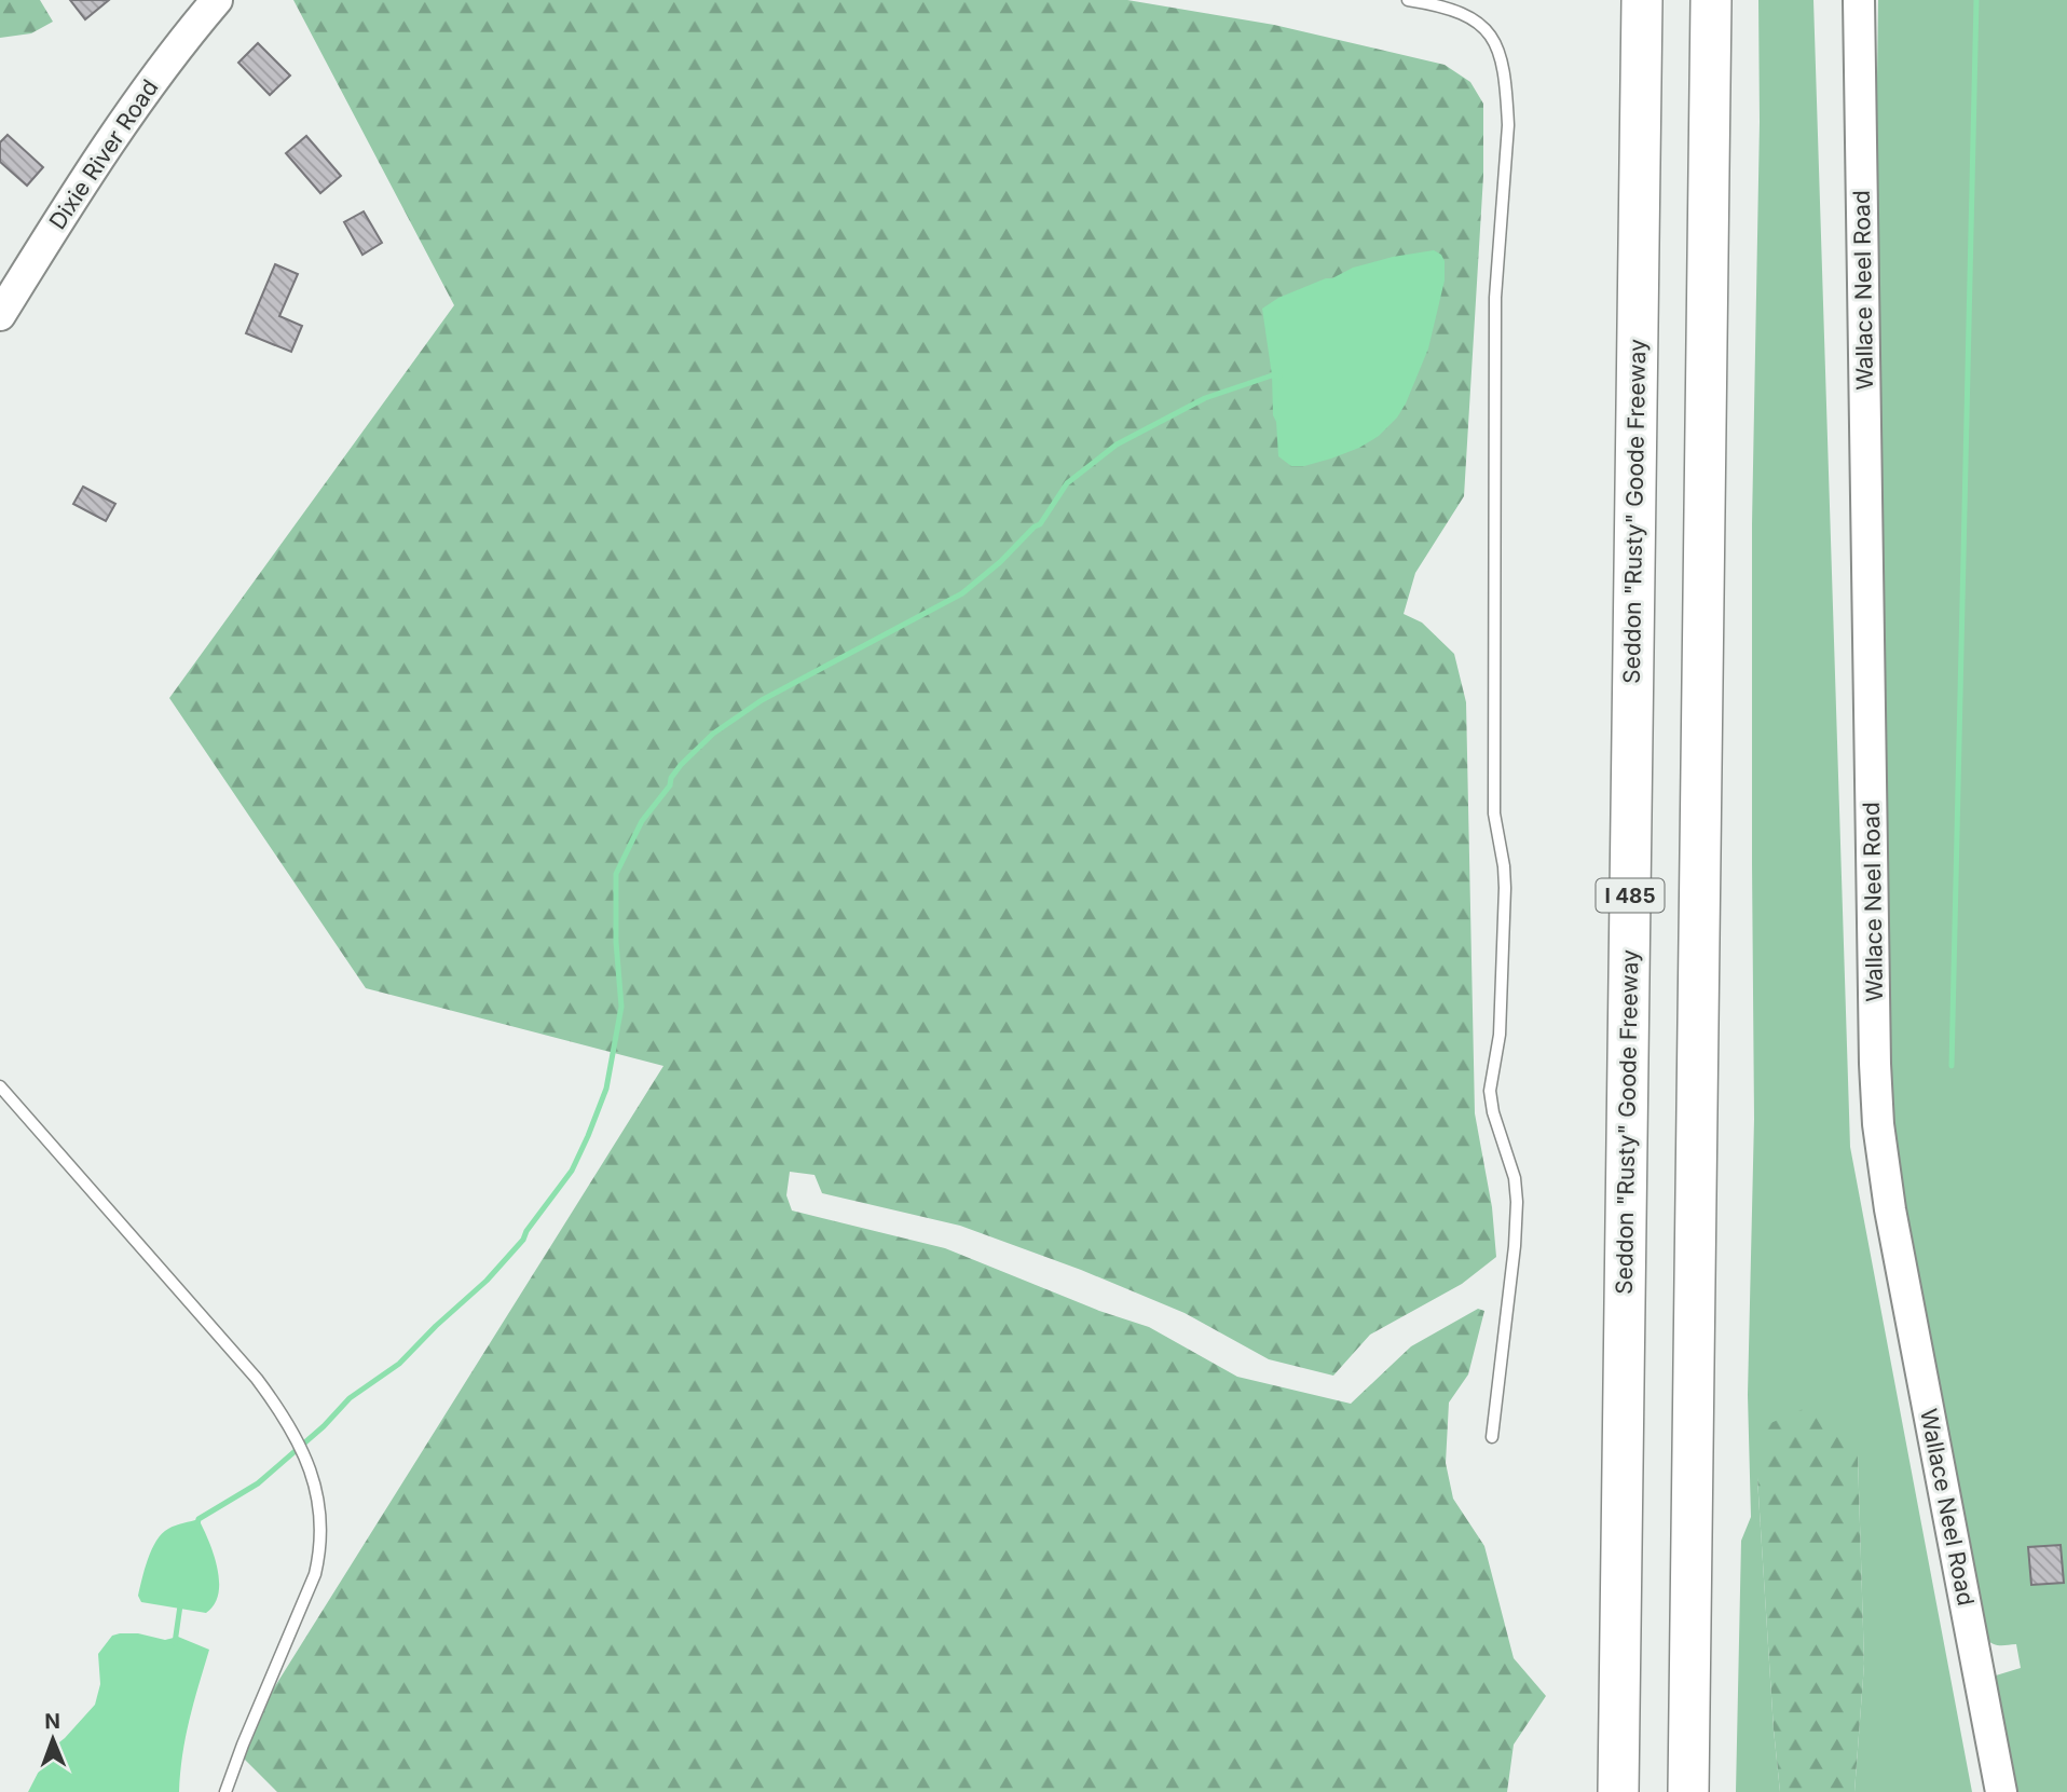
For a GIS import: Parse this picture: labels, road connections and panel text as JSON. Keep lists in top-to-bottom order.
{
  "streets": {
    "highway": ["Seddon \"Rusty\" Goode Freeway", "I 485"],
    "street": ["Dixie River Road", "Wallace Neel Road"]
  },
  "north": "top"
}
